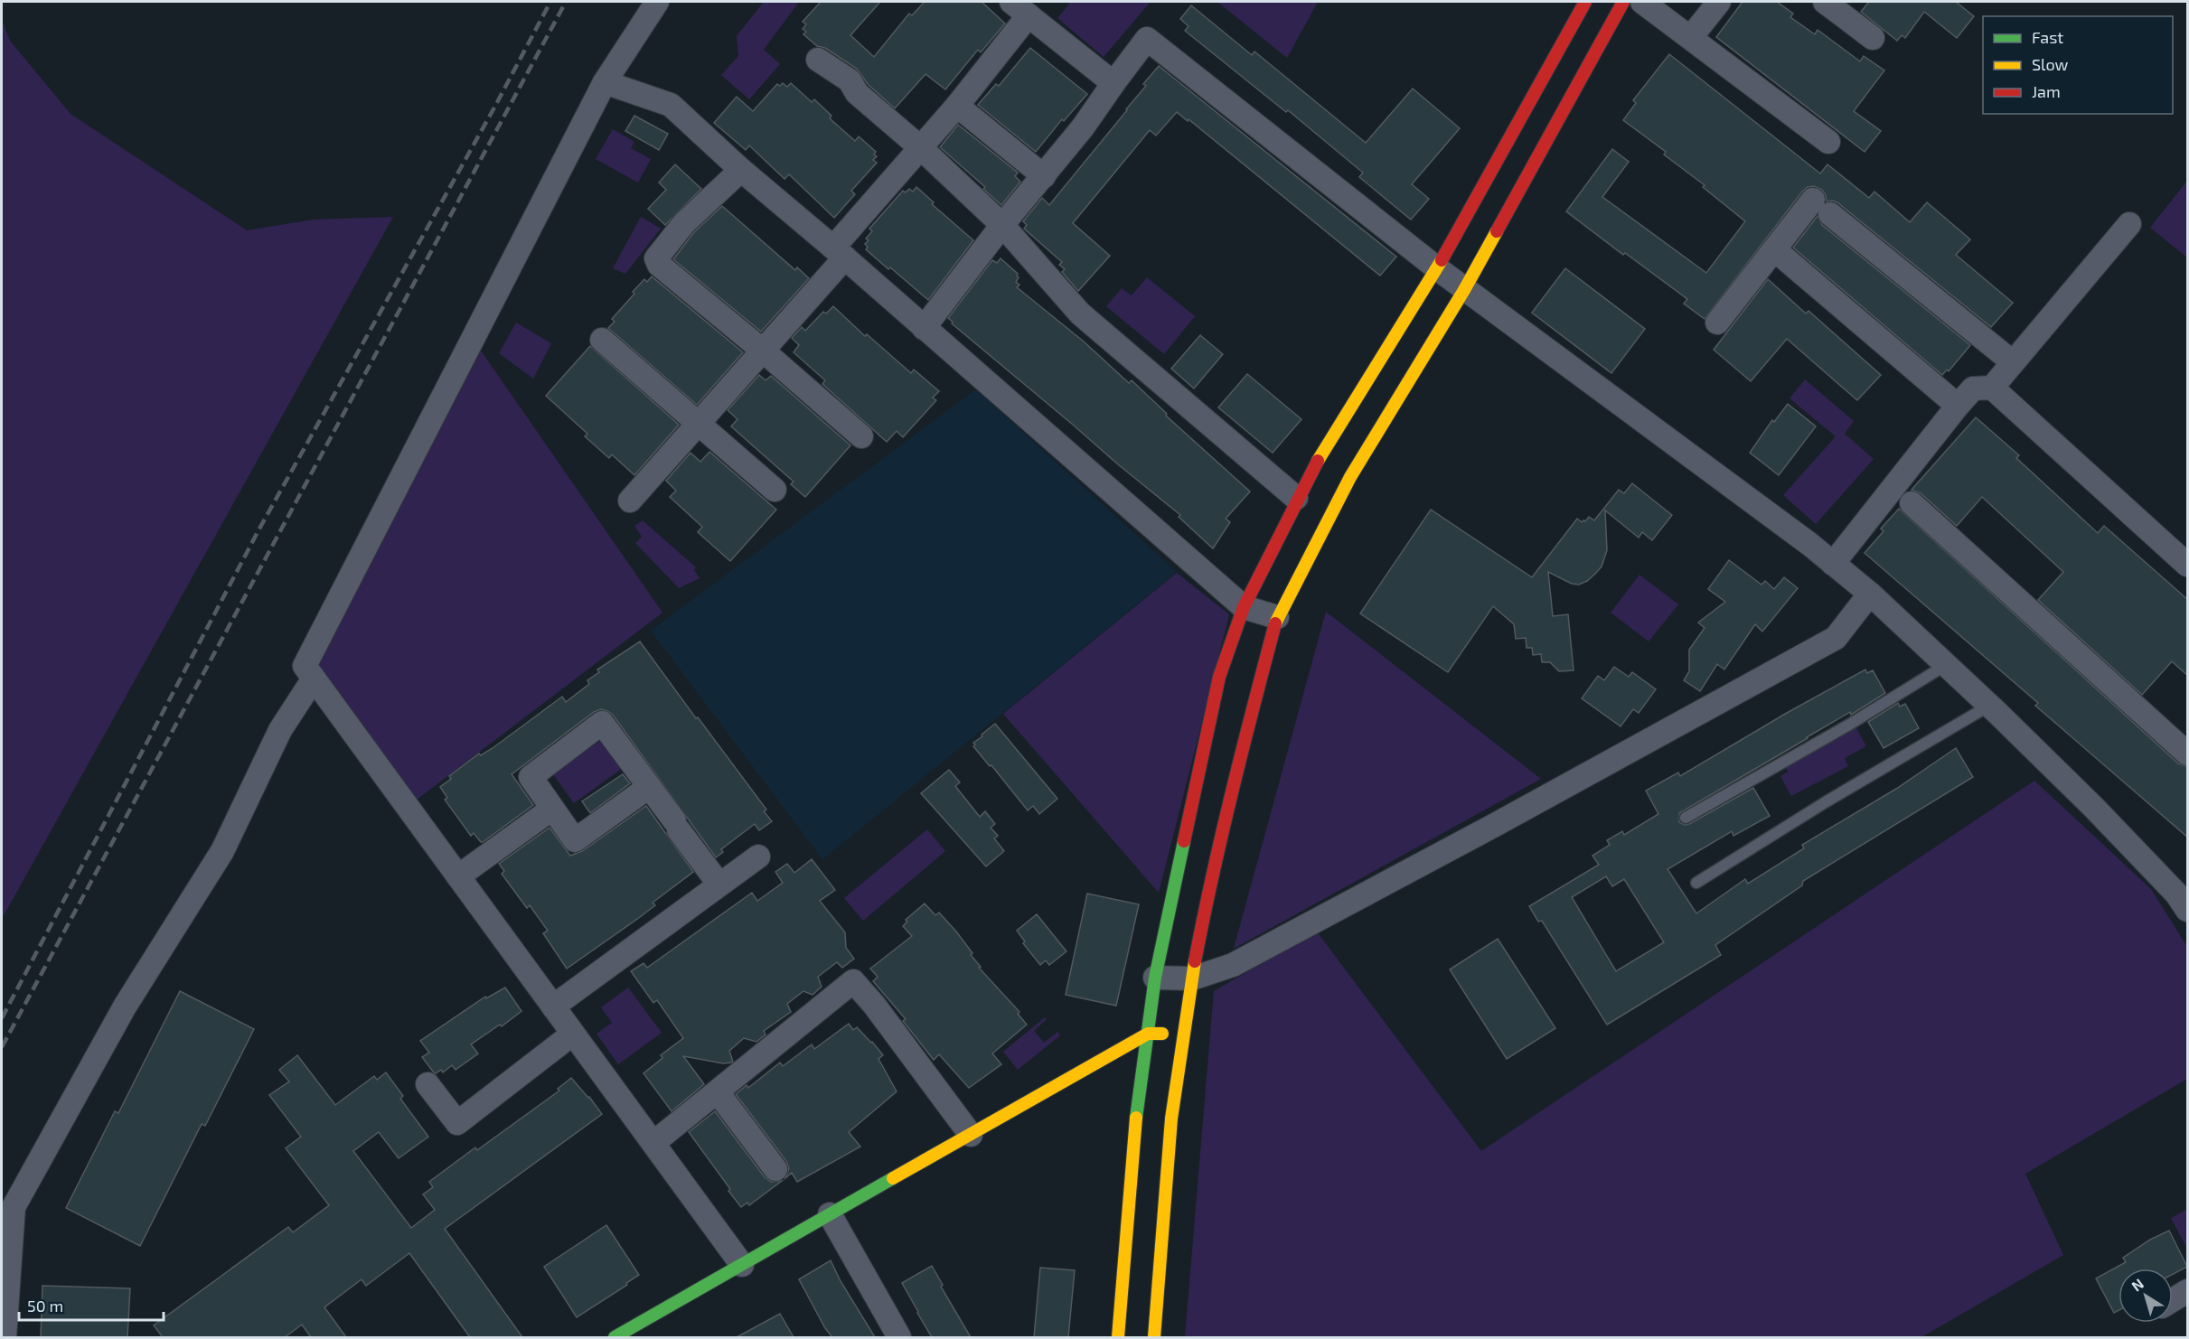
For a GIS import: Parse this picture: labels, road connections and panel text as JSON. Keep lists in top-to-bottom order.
{
  "legend": ["Fast", "Slow", "Jam"],
  "scale_bar": "50 m",
  "north": "top left"
}
